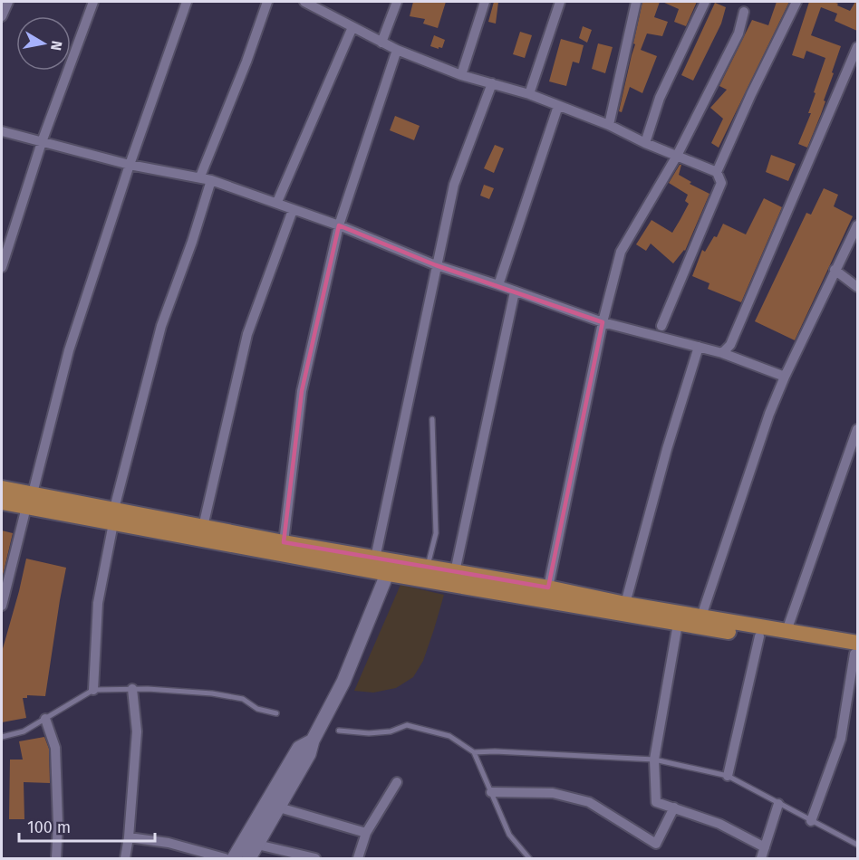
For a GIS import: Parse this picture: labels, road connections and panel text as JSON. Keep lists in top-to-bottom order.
{
  "scale_bar": "100 m",
  "north": "right"
}
